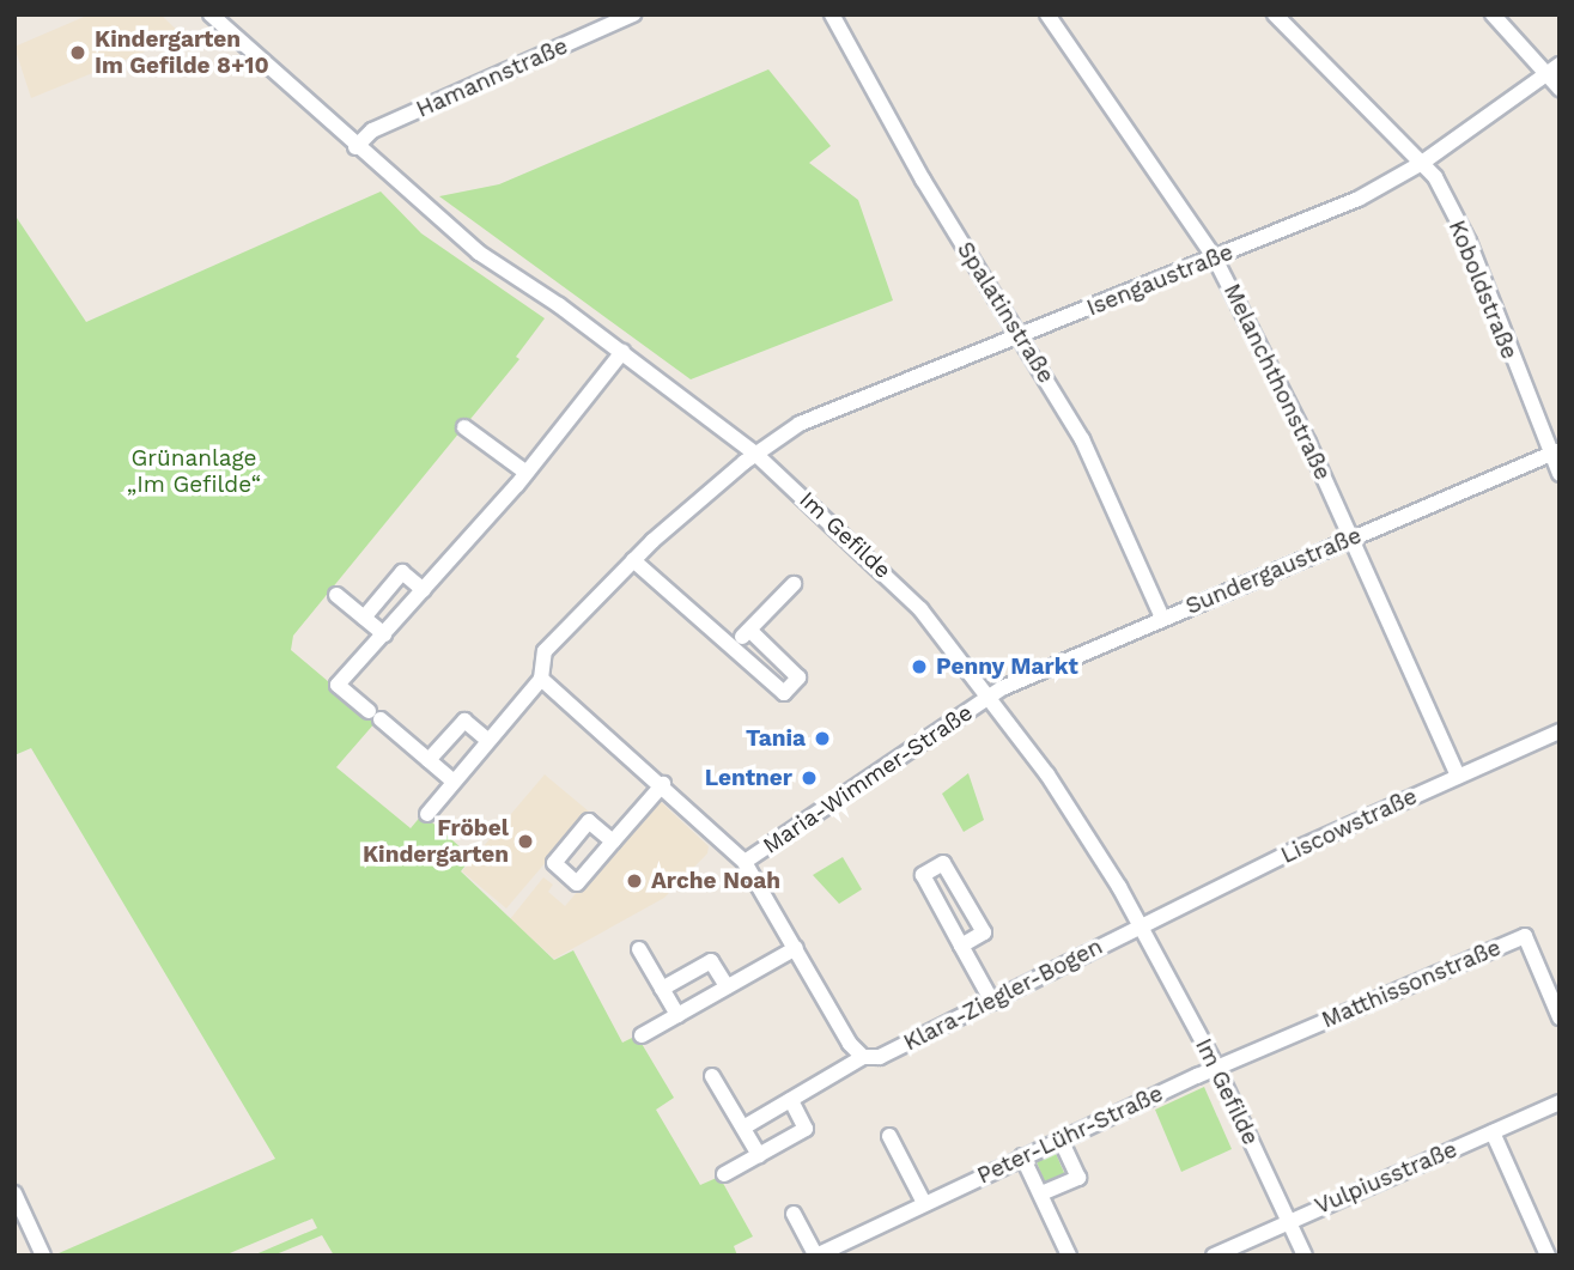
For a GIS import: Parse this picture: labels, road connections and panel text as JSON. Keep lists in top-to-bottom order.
{
  "streets": {
    "street": [
      "Hamannstraße",
      "Isengaustraße",
      "Koboldstraße",
      "Spalatinstraße",
      "Melanchthonstraße",
      "Im Gefilde",
      "Sundergaustraße",
      "Maria-Wimmer-Straße",
      "Liscowstraße",
      "Matthissonstraße",
      "Klara-Ziegler-Bogen",
      "Peter-Lühr-Straße",
      "Vulpiusstraße"
    ]
  },
  "crossings": [
    ["Hamannstraße", "Im Gefilde"],
    ["Isengaustraße", "Koboldstraße"],
    ["Isengaustraße", "Spalatinstraße"],
    ["Isengaustraße", "Melanchthonstraße"],
    ["Isengaustraße", "Im Gefilde"],
    ["Koboldstraße", "Sundergaustraße"],
    ["Spalatinstraße", "Sundergaustraße"],
    ["Melanchthonstraße", "Sundergaustraße"],
    ["Melanchthonstraße", "Liscowstraße"],
    ["Im Gefilde", "Sundergaustraße"],
    ["Im Gefilde", "Maria-Wimmer-Straße"],
    ["Im Gefilde", "Liscowstraße"],
    ["Im Gefilde", "Matthissonstraße"],
    ["Im Gefilde", "Klara-Ziegler-Bogen"],
    ["Im Gefilde", "Peter-Lühr-Straße"],
    ["Im Gefilde", "Vulpiusstraße"],
    ["Sundergaustraße", "Maria-Wimmer-Straße"],
    ["Liscowstraße", "Klara-Ziegler-Bogen"],
    ["Matthissonstraße", "Peter-Lühr-Straße"]
  ],
  "parks": ["Grünanlage „Im Gefilde“"],
  "places": [
    "Kindergarten Im Gefilde 8+10",
    "Penny Markt",
    "Tania",
    "Lentner",
    "Fröbel Kindergarten",
    "Arche Noah"
  ]
}
